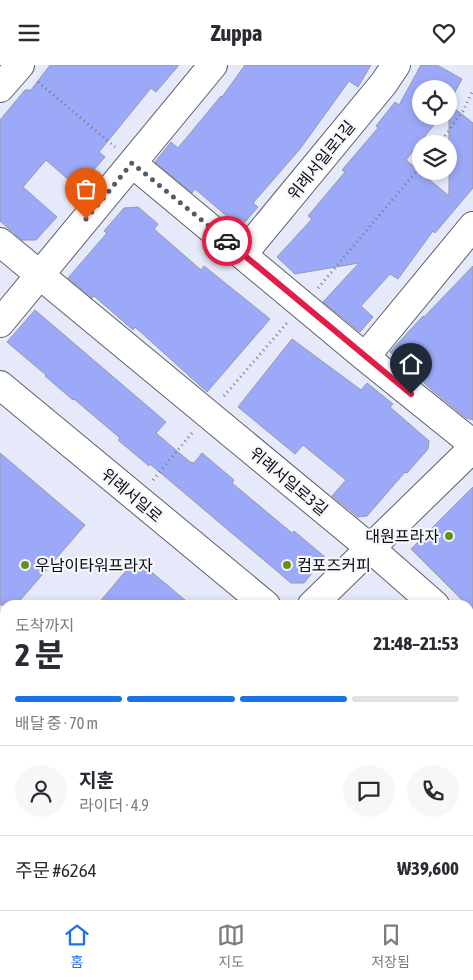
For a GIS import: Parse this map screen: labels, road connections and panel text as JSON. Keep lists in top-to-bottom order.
{
  "streets": {
    "street": ["위례서일로1길", "위례서일로3길", "위례서일로"]
  },
  "places": ["대원프라자", "우남이타워프라자", "컴포즈커피"],
  "page": {
    "header": "Zuppa",
    "heading": ["2 분", "도착까지", "21:48–21:53"],
    "panel": [
      "지훈",
      "라이더 · 4.9",
      "주문 #6264",
      "₩39,600"
    ],
    "bar": "배달 중 · 70 m",
    "tabs": ["홈", "지도", "저장됨"]
  }
}
